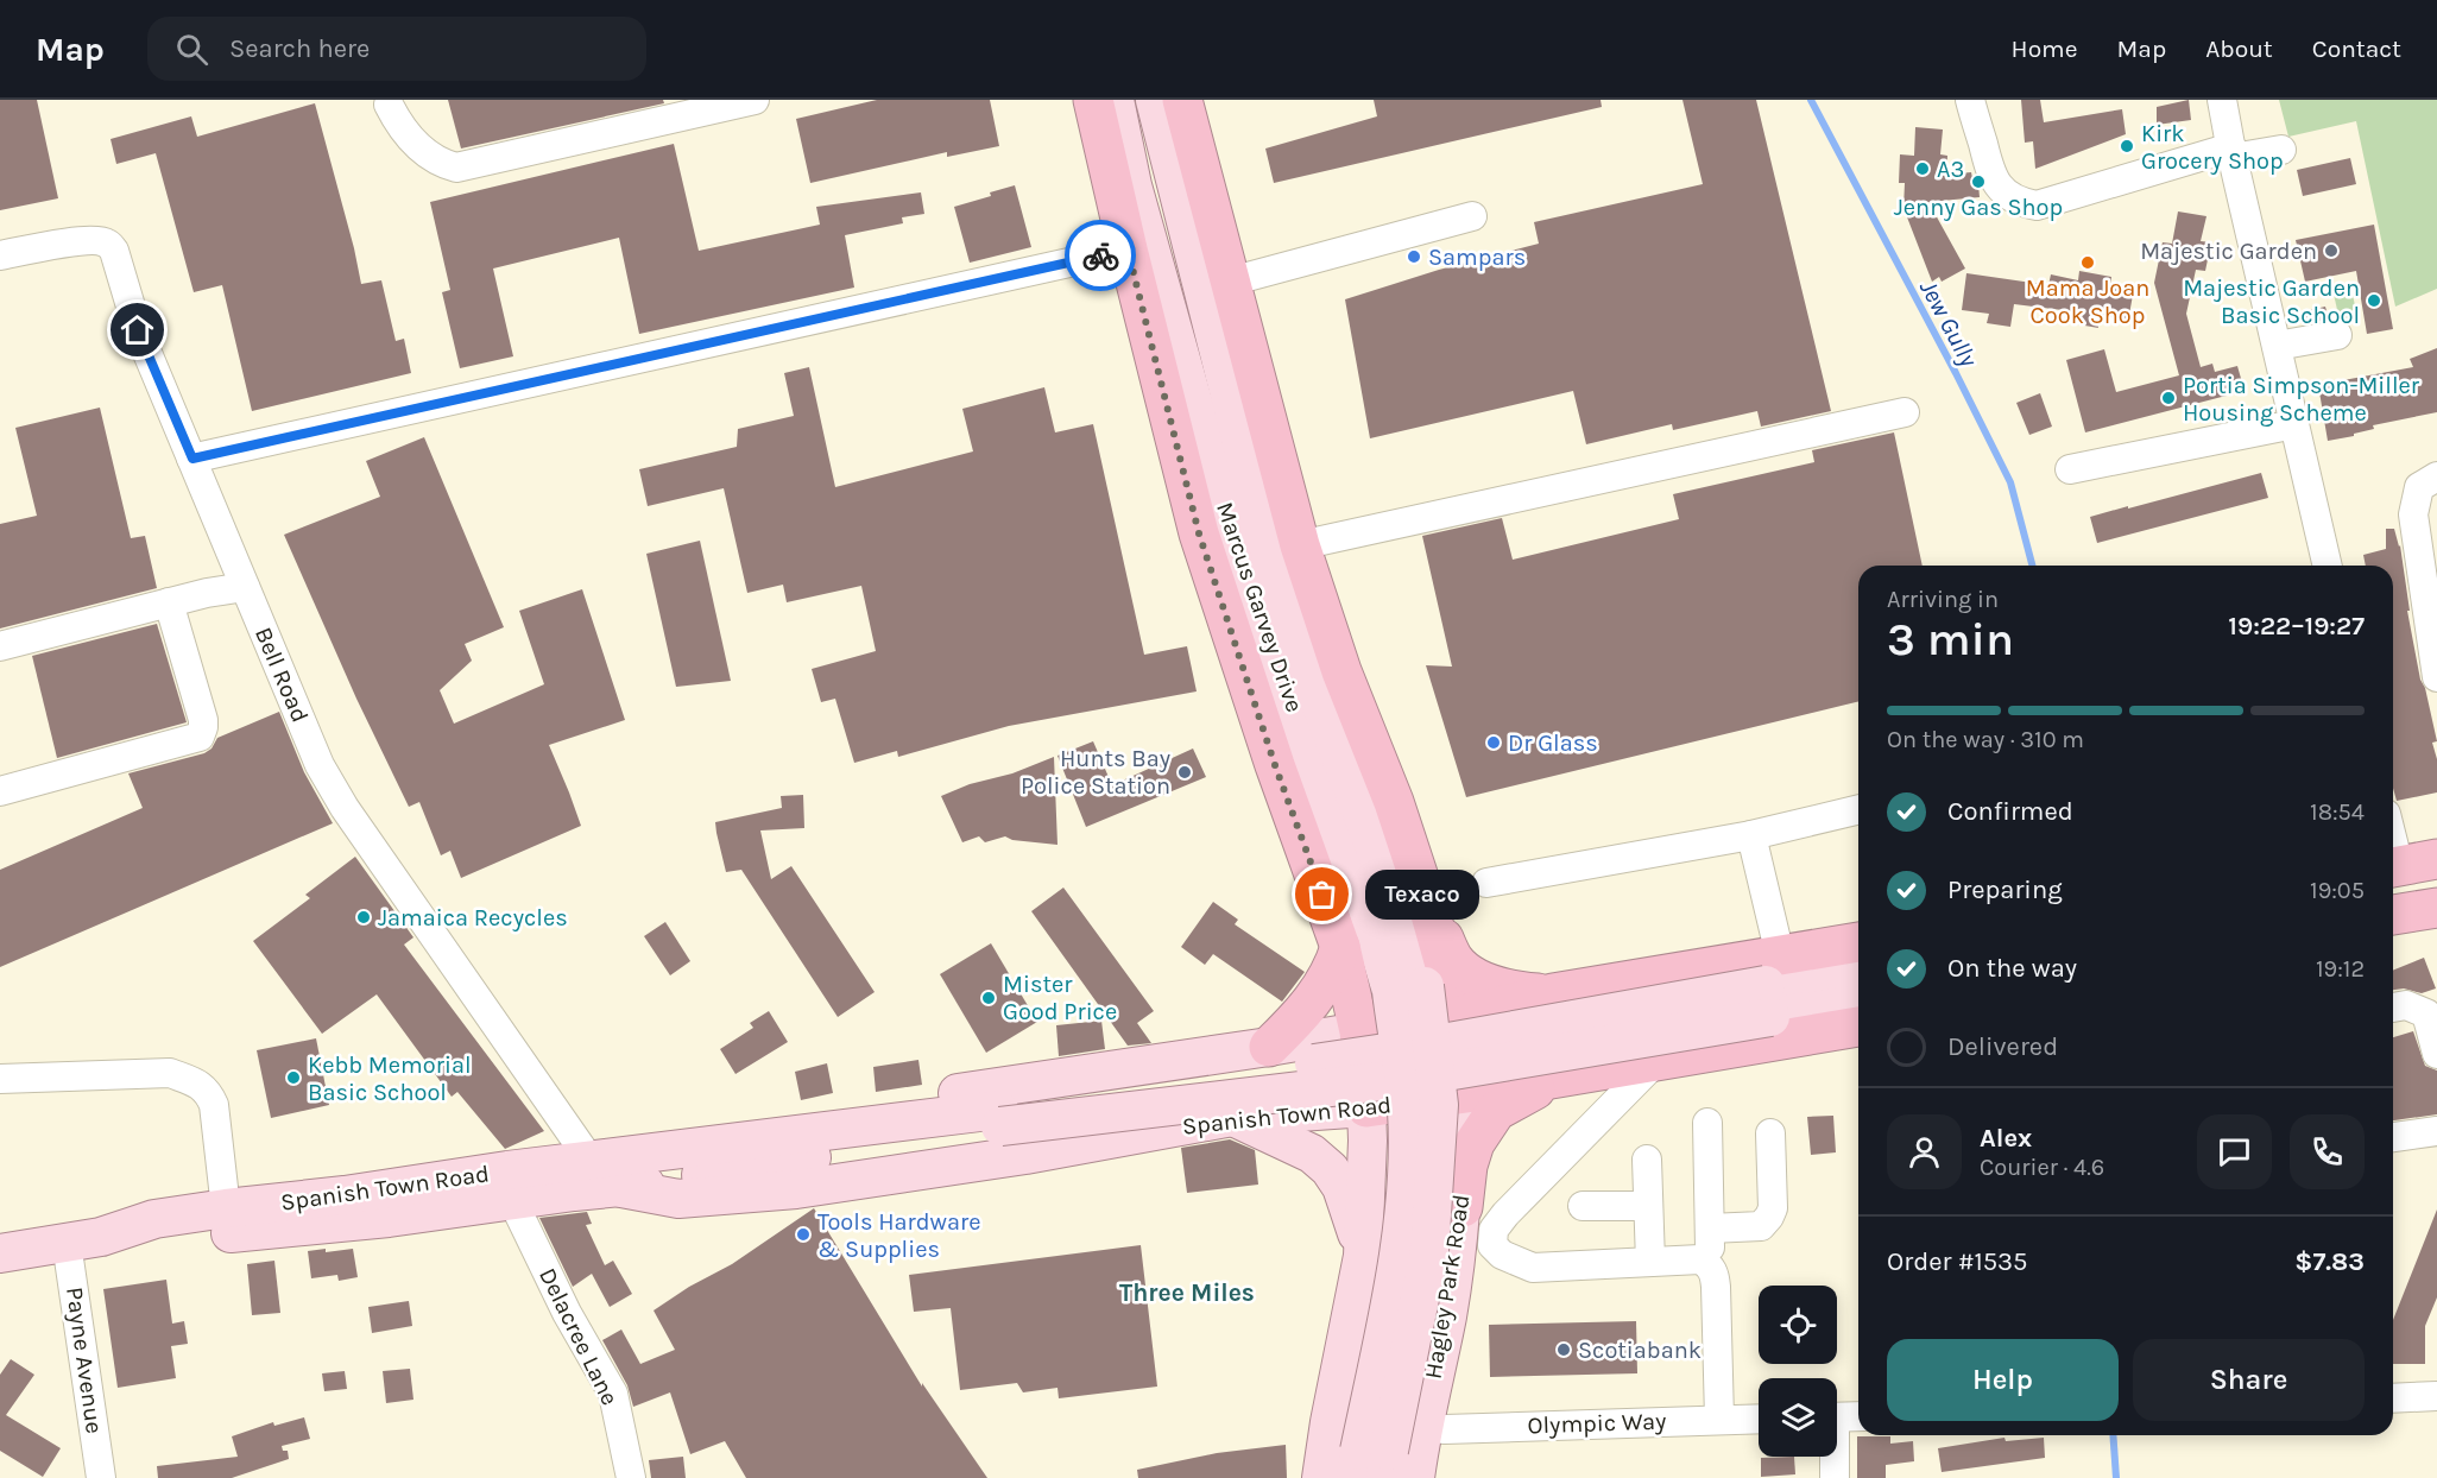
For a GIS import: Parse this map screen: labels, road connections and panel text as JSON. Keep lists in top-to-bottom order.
{
  "streets": {
    "highway": ["Marcus Garvey Drive", "Spanish Town Road"],
    "main road": ["Hagley Park Road"],
    "street": [
      "Bell Road",
      "Delacree Lane",
      "Payne Avenue",
      "Olympic Way"
    ]
  },
  "crossings": [
    ["Marcus Garvey Drive", "Spanish Town Road"],
    ["Marcus Garvey Drive", "Hagley Park Road"],
    ["Bell Road", "Spanish Town Road"],
    ["Spanish Town Road", "Hagley Park Road"],
    ["Spanish Town Road", "Delacree Lane"],
    ["Spanish Town Road", "Payne Avenue"],
    ["Hagley Park Road", "Olympic Way"]
  ],
  "districts": ["Three Miles"],
  "water": ["Jew Gully"],
  "places": [
    "Kirk Grocery Shop",
    "A3",
    "Jenny Gas Shop",
    "Majestic Garden",
    "Sampars",
    "Mama Joan Cook Shop",
    "Majestic Garden Basic School",
    "Portia Simpson-Miller Housing Scheme",
    "Dr Glass",
    "Hunts Bay Police Station",
    "Texaco",
    "Jamaica Recycles",
    "Mister Good Price",
    "Kebb Memorial Basic School",
    "Tools Hardware & Supplies",
    "Scotiabank"
  ],
  "page": {
    "header": "Map",
    "search": "Search here",
    "nav": [
      "Home",
      "Map",
      "About",
      "Contact"
    ],
    "heading": ["3 min", "Arriving in", "19:22–19:27"],
    "panel": [
      "Alex",
      "Courier · 4.6",
      "Order #1535",
      "$7.83"
    ],
    "bar": "On the way · 310 m",
    "list": [
      ["Confirmed", "18:54"],
      ["Preparing", "19:05"],
      ["On the way", "19:12"],
      "Delivered"
    ],
    "bubble": "Texaco",
    "buttons": ["Help", "Share"]
  }
}
